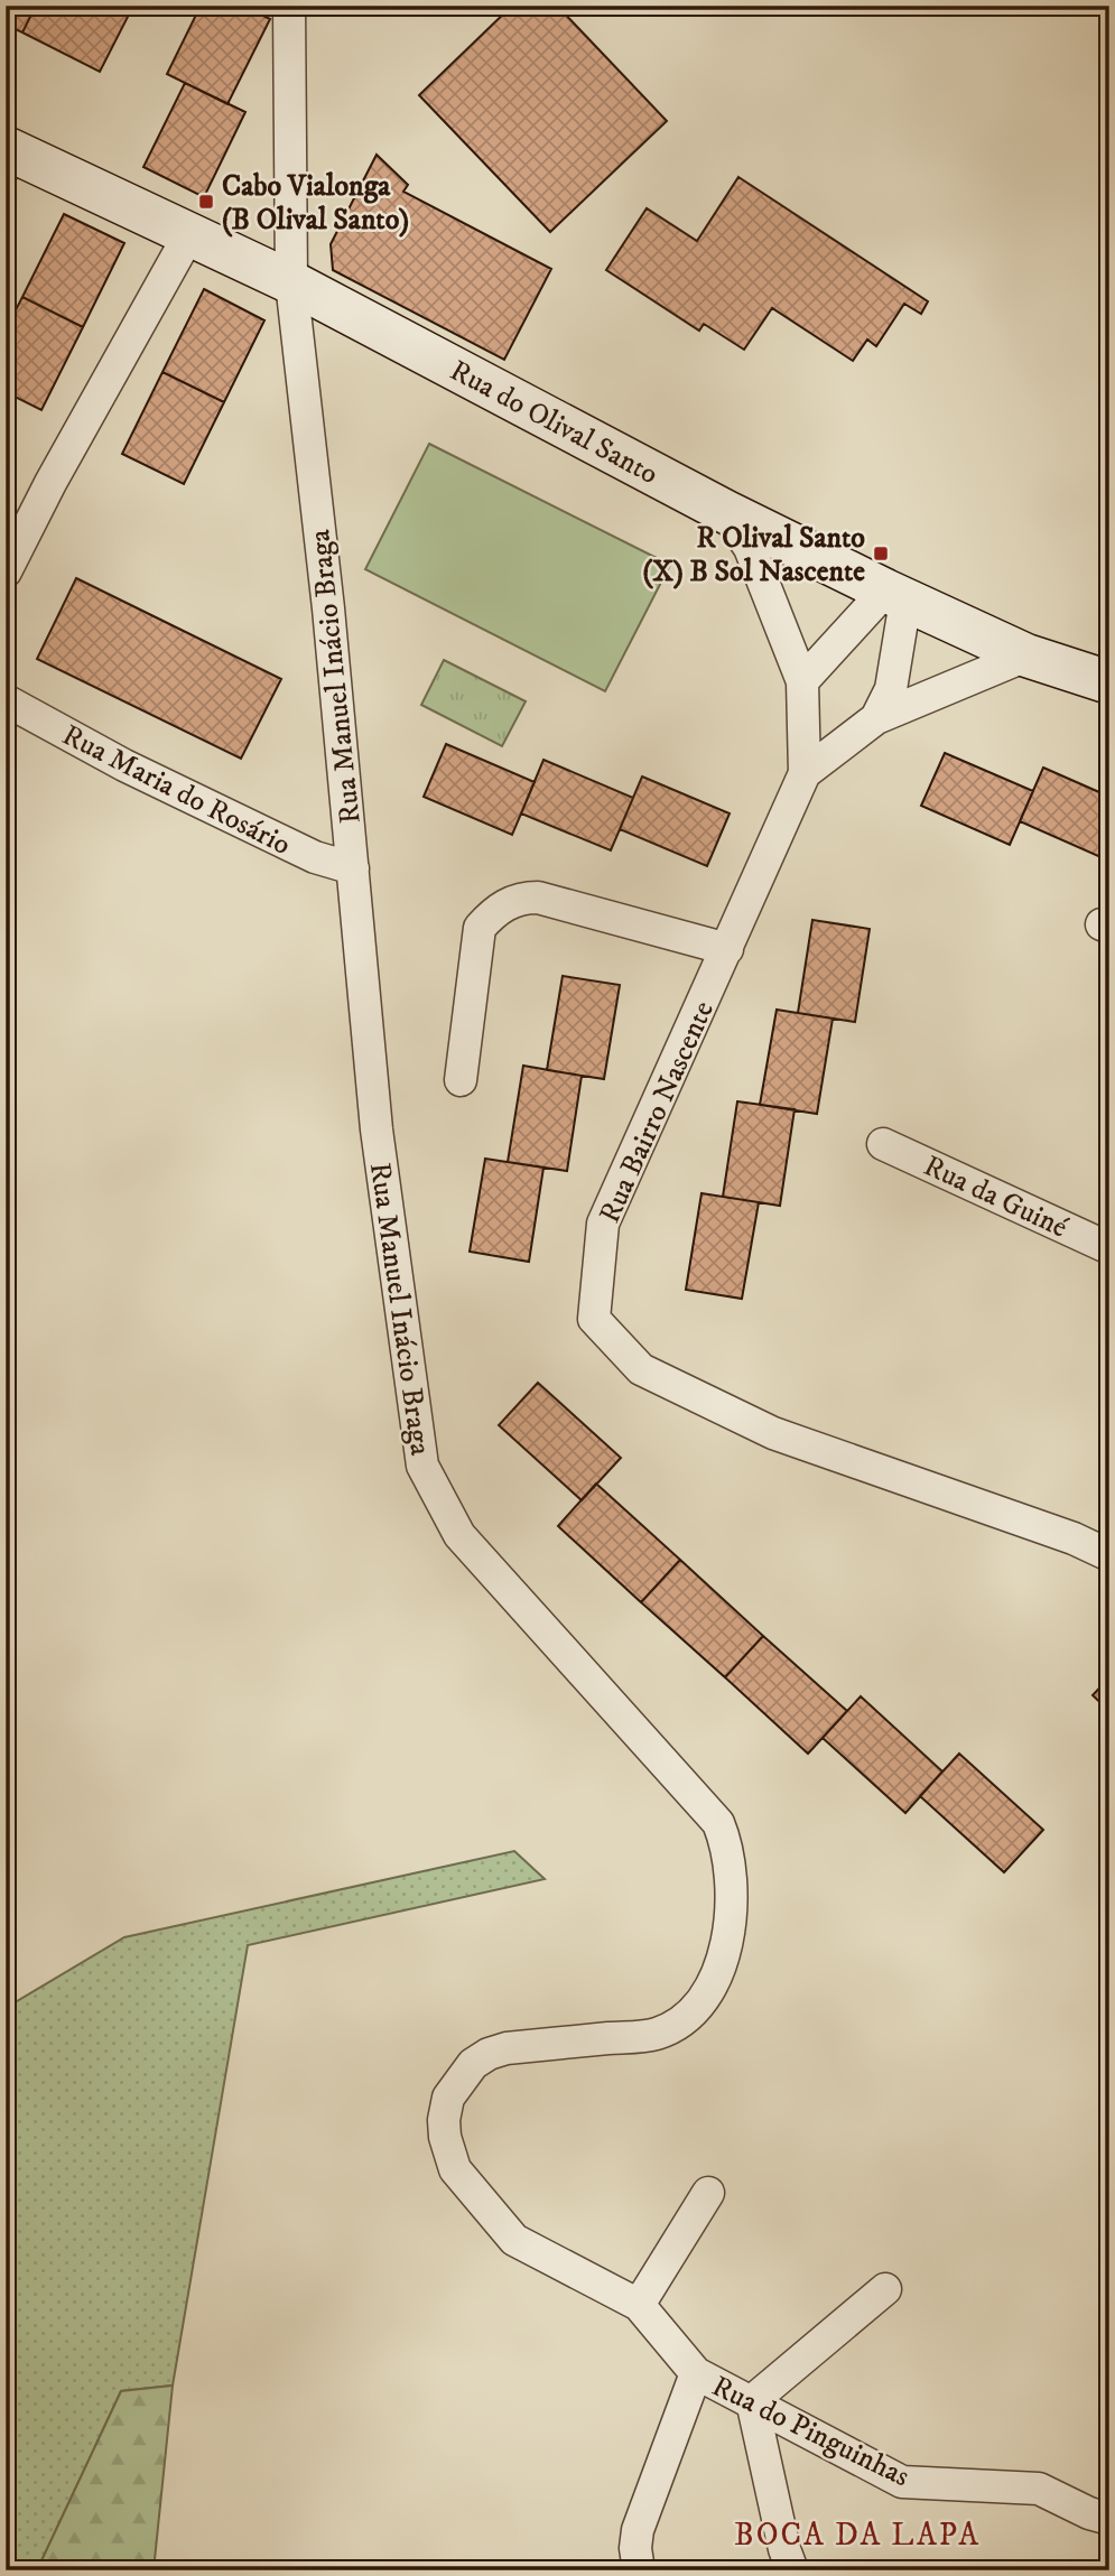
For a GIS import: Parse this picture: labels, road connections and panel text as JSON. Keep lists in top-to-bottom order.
{
  "streets": {
    "street": [
      "Rua do Olival Santo",
      "Rua Manuel Inácio Braga",
      "Rua Maria do Rosário",
      "Rua Bairro Nascente",
      "Rua da Guiné",
      "Rua do Pinguinhas"
    ]
  },
  "crossings": [
    ["Rua do Olival Santo", "Rua Manuel Inácio Braga"],
    ["Rua do Olival Santo", "Rua Bairro Nascente"],
    ["Rua Manuel Inácio Braga", "Rua Maria do Rosário"]
  ],
  "districts": ["BOCA DA LAPA"],
  "places": {
    "transit": ["Cabo Vialonga (B Olival Santo)", "R Olival Santo (X) B Sol Nascente"]
  }
}
